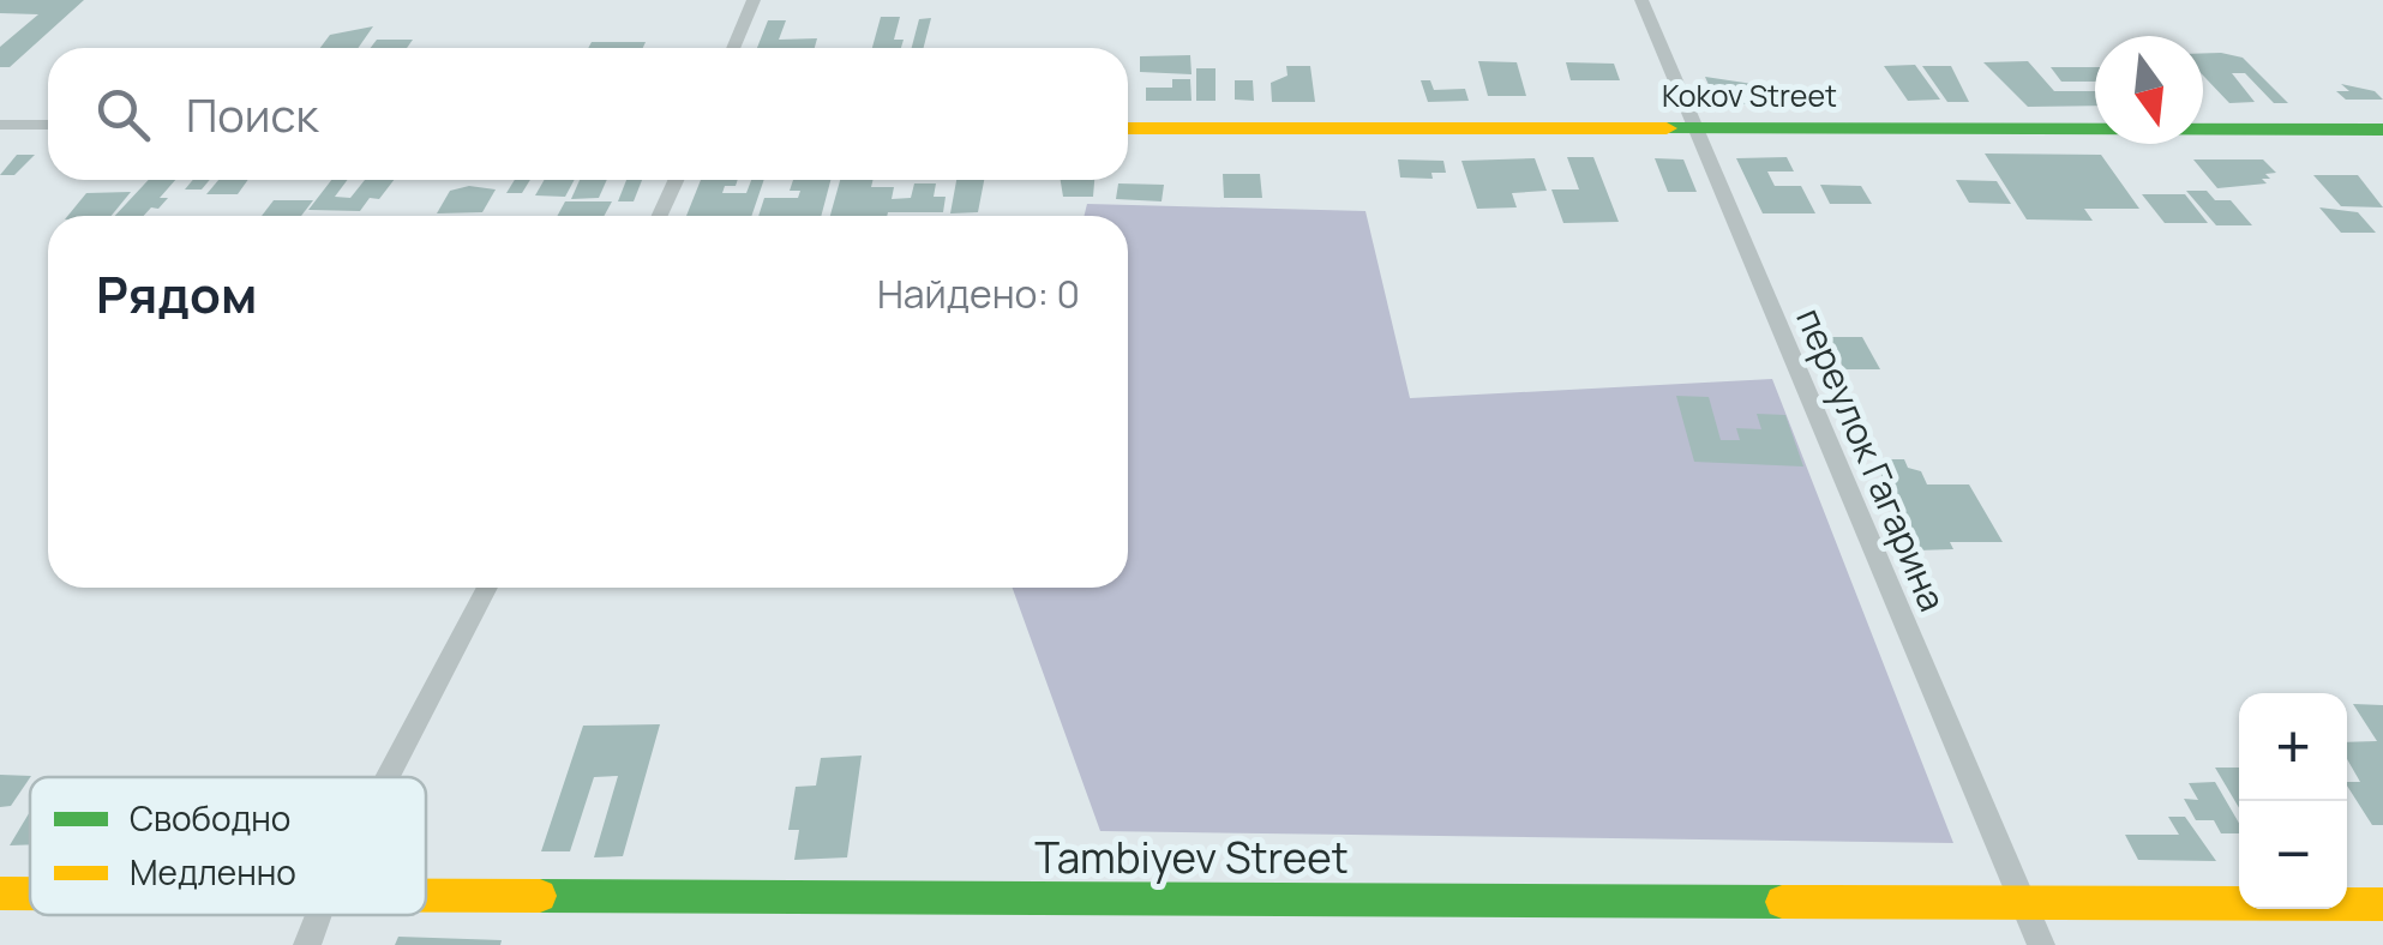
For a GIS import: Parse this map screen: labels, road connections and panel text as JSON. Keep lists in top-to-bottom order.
{
  "streets": {
    "street": ["Kokov Street", "переулок Гагарина", "Tambiyev Street"]
  },
  "crossings": [
    ["Kokov Street", "переулок Гагарина"],
    ["переулок Гагарина", "Tambiyev Street"]
  ],
  "legend": ["Свободно", "Медленно"],
  "north": "bottom",
  "page": {
    "search": "Поиск",
    "heading": ["Рядом", "Найдено: 0"],
    "map_buttons": ["+", "−"]
  }
}
